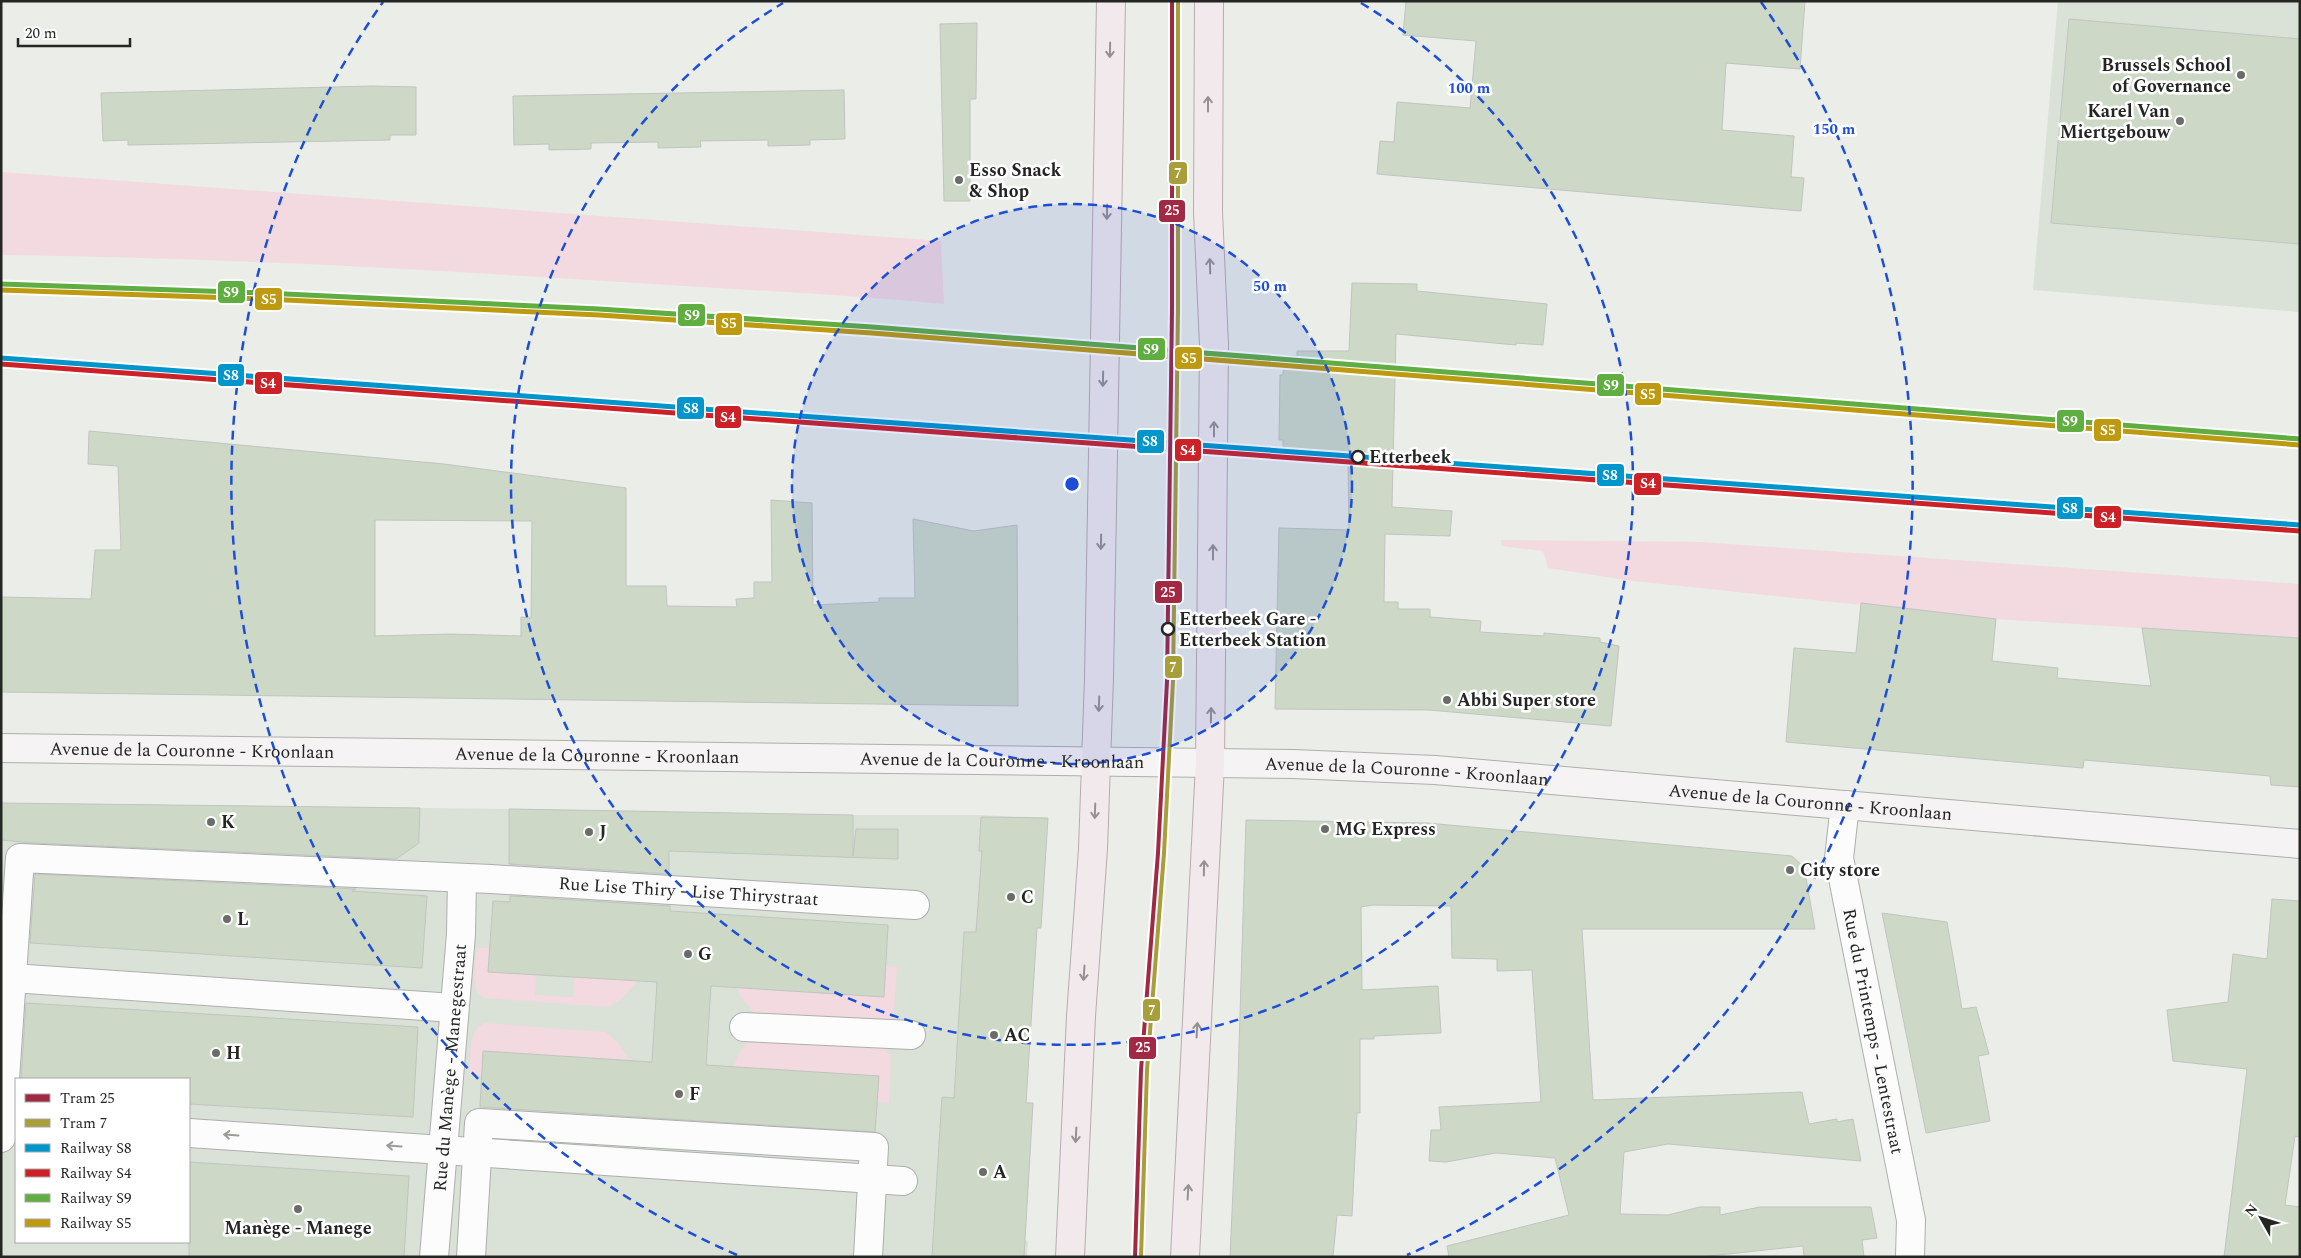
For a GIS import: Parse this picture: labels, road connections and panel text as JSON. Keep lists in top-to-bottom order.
{
  "streets": {
    "main road": ["Avenue de la Couronne - Kroonlaan"],
    "street": ["Rue Lise Thiry - Lise Thirystraat", "Rue du Printemps - Lentestraat", "Rue du Manège - Manegestraat"]
  },
  "crossings": [
    ["Avenue de la Couronne - Kroonlaan", "Rue du Printemps - Lentestraat"],
    ["Rue Lise Thiry - Lise Thirystraat", "Rue du Manège - Manegestraat"]
  ],
  "places": [
    "Brussels School of Governance",
    "Karel Van Miertgebouw",
    "Esso Snack & Shop",
    "Etterbeek",
    "Etterbeek Gare - Etterbeek Station",
    "Abbi Super store",
    "K",
    "MG Express",
    "J",
    "City store",
    "C",
    "L",
    "G",
    "AC",
    "H",
    "F",
    "A",
    "Manège - Manege"
  ],
  "lines": [
    "tram line 25",
    "tram line 7",
    "rail line S9",
    "rail line S5",
    "rail line S8",
    "rail line S4"
  ],
  "legend": [
    "Tram 25",
    "Tram 7",
    "Railway S8",
    "Railway S4",
    "Railway S9",
    "Railway S5"
  ],
  "scale_bar": "20 m",
  "north": "top left",
  "rings": ["100 m", "150 m", "50 m"]
}
